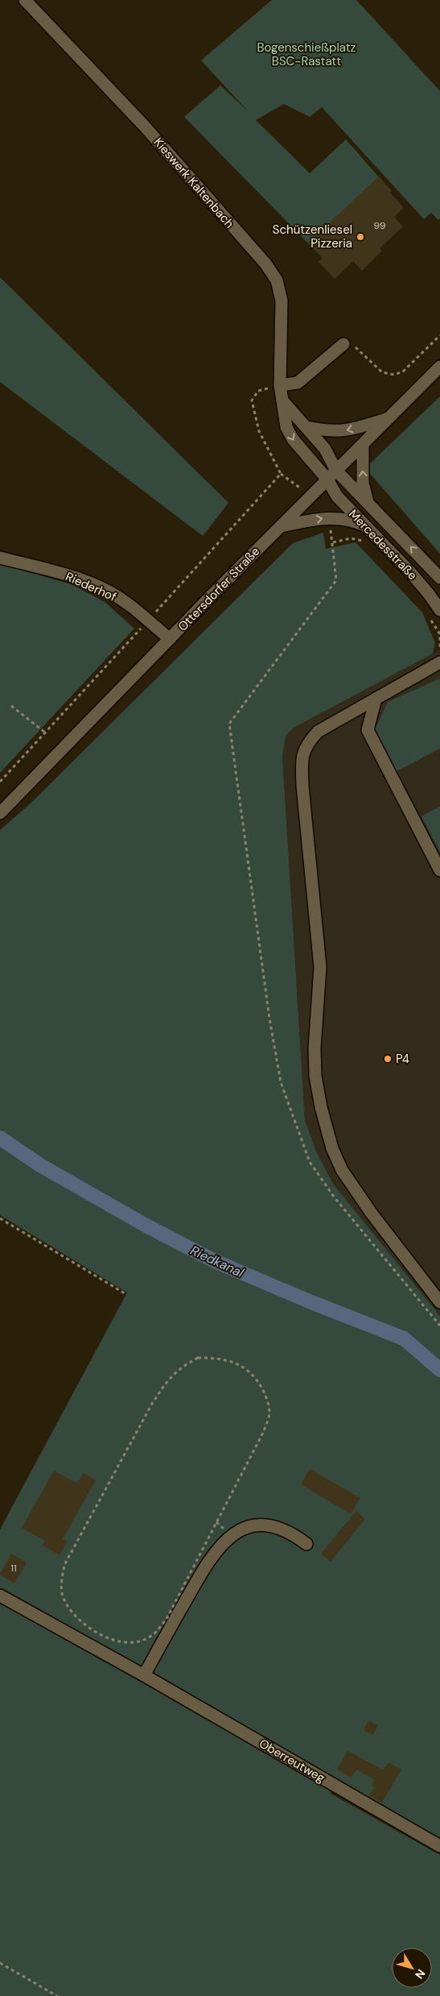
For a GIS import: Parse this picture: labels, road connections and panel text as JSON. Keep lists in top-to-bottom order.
{
  "streets": {
    "street": [
      "Kieswerk Kaltenbach",
      "Mercedesstraße",
      "Riederhof",
      "Ottersdorfer Straße",
      "Oberreutweg"
    ]
  },
  "crossings": [
    ["Kieswerk Kaltenbach", "Mercedesstraße"],
    ["Kieswerk Kaltenbach", "Ottersdorfer Straße"],
    ["Mercedesstraße", "Ottersdorfer Straße"],
    ["Riederhof", "Ottersdorfer Straße"]
  ],
  "water": ["Riedkanal"],
  "parks": ["Bogenschießplatz BSC-Rastatt"],
  "places": ["Schützenliesel Pizzeria", "P4"],
  "house_numbers": ["99", "11"],
  "north": "bottom right"
}
